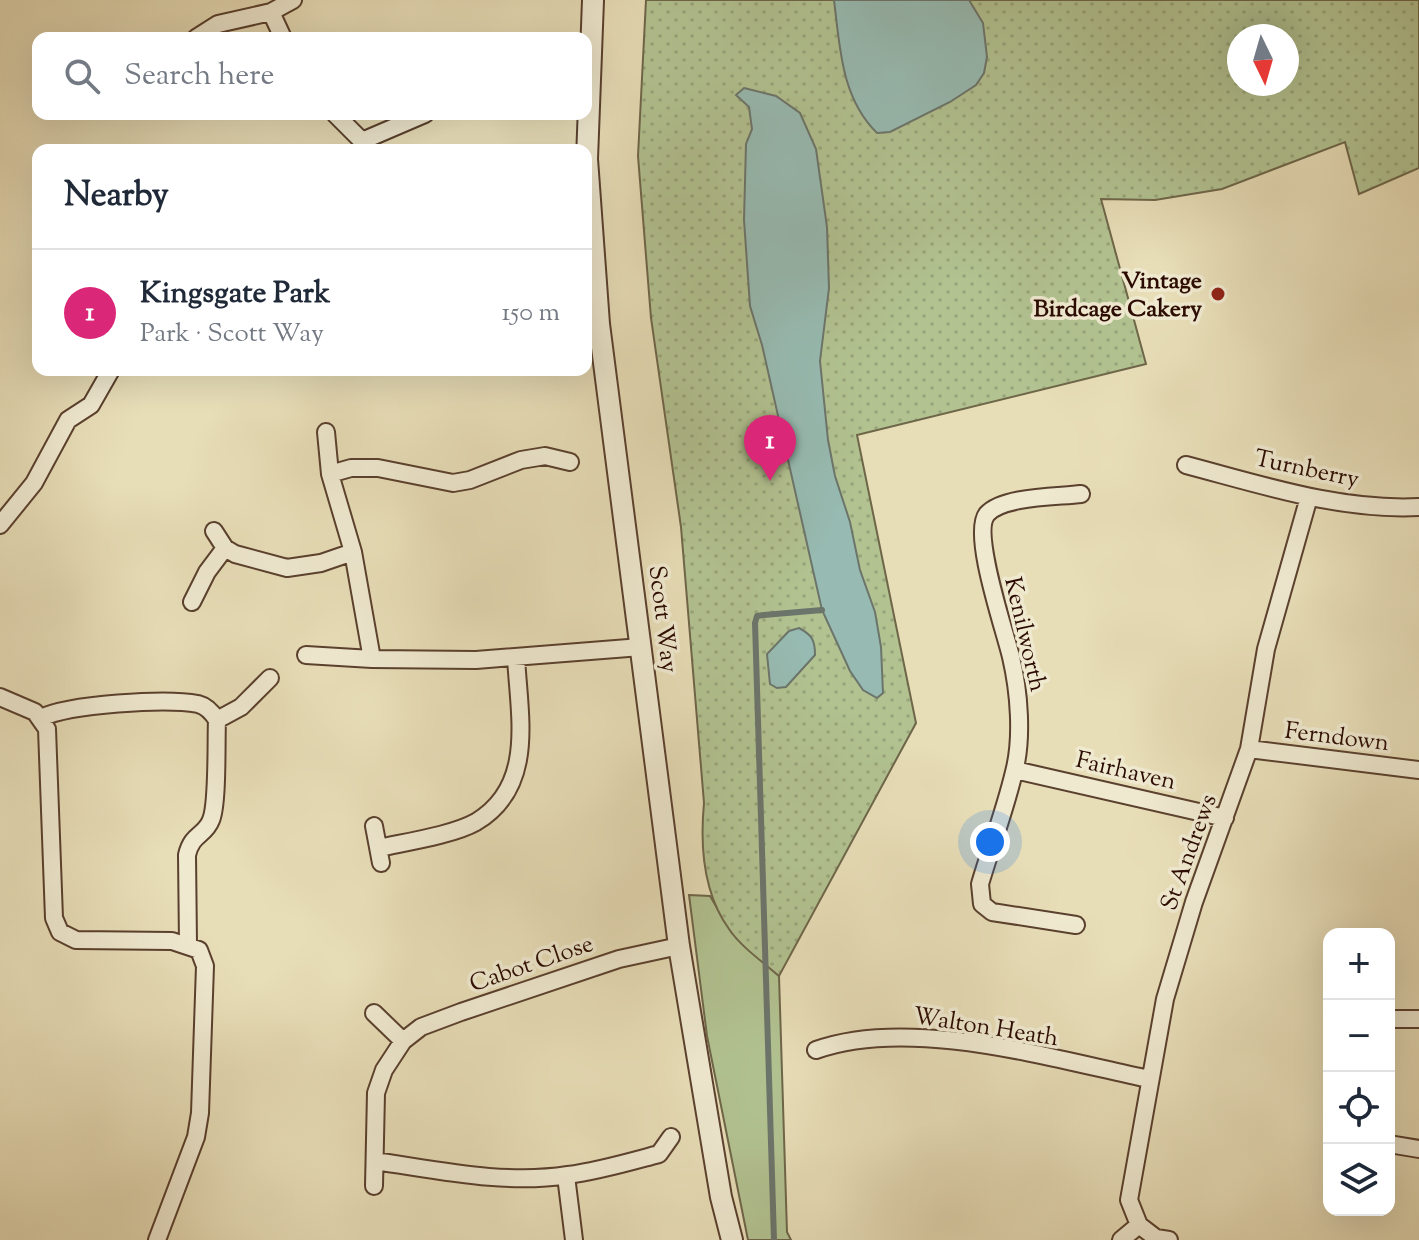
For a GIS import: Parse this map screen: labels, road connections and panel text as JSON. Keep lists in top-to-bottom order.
{
  "streets": {
    "street": [
      "Turnberry",
      "Scott Way",
      "Kenilworth",
      "Ferndown",
      "Fairhaven",
      "St Andrews",
      "Cabot Close",
      "Walton Heath"
    ]
  },
  "crossings": [
    ["Turnberry", "St Andrews"],
    ["Scott Way", "Cabot Close"],
    ["Kenilworth", "Fairhaven"],
    ["Ferndown", "St Andrews"],
    ["Fairhaven", "St Andrews"],
    ["St Andrews", "Walton Heath"]
  ],
  "places": ["Vintage Birdcage Cakery"],
  "north": "bottom",
  "page": {
    "search": "Search here",
    "heading": "Nearby",
    "list": [
      {
        "mark": "1",
        "name": "Kingsgate Park",
        "note": "Park · Scott Way",
        "value": "150 m"
      }
    ],
    "pins": "1",
    "map_buttons": ["+", "−"]
  }
}
